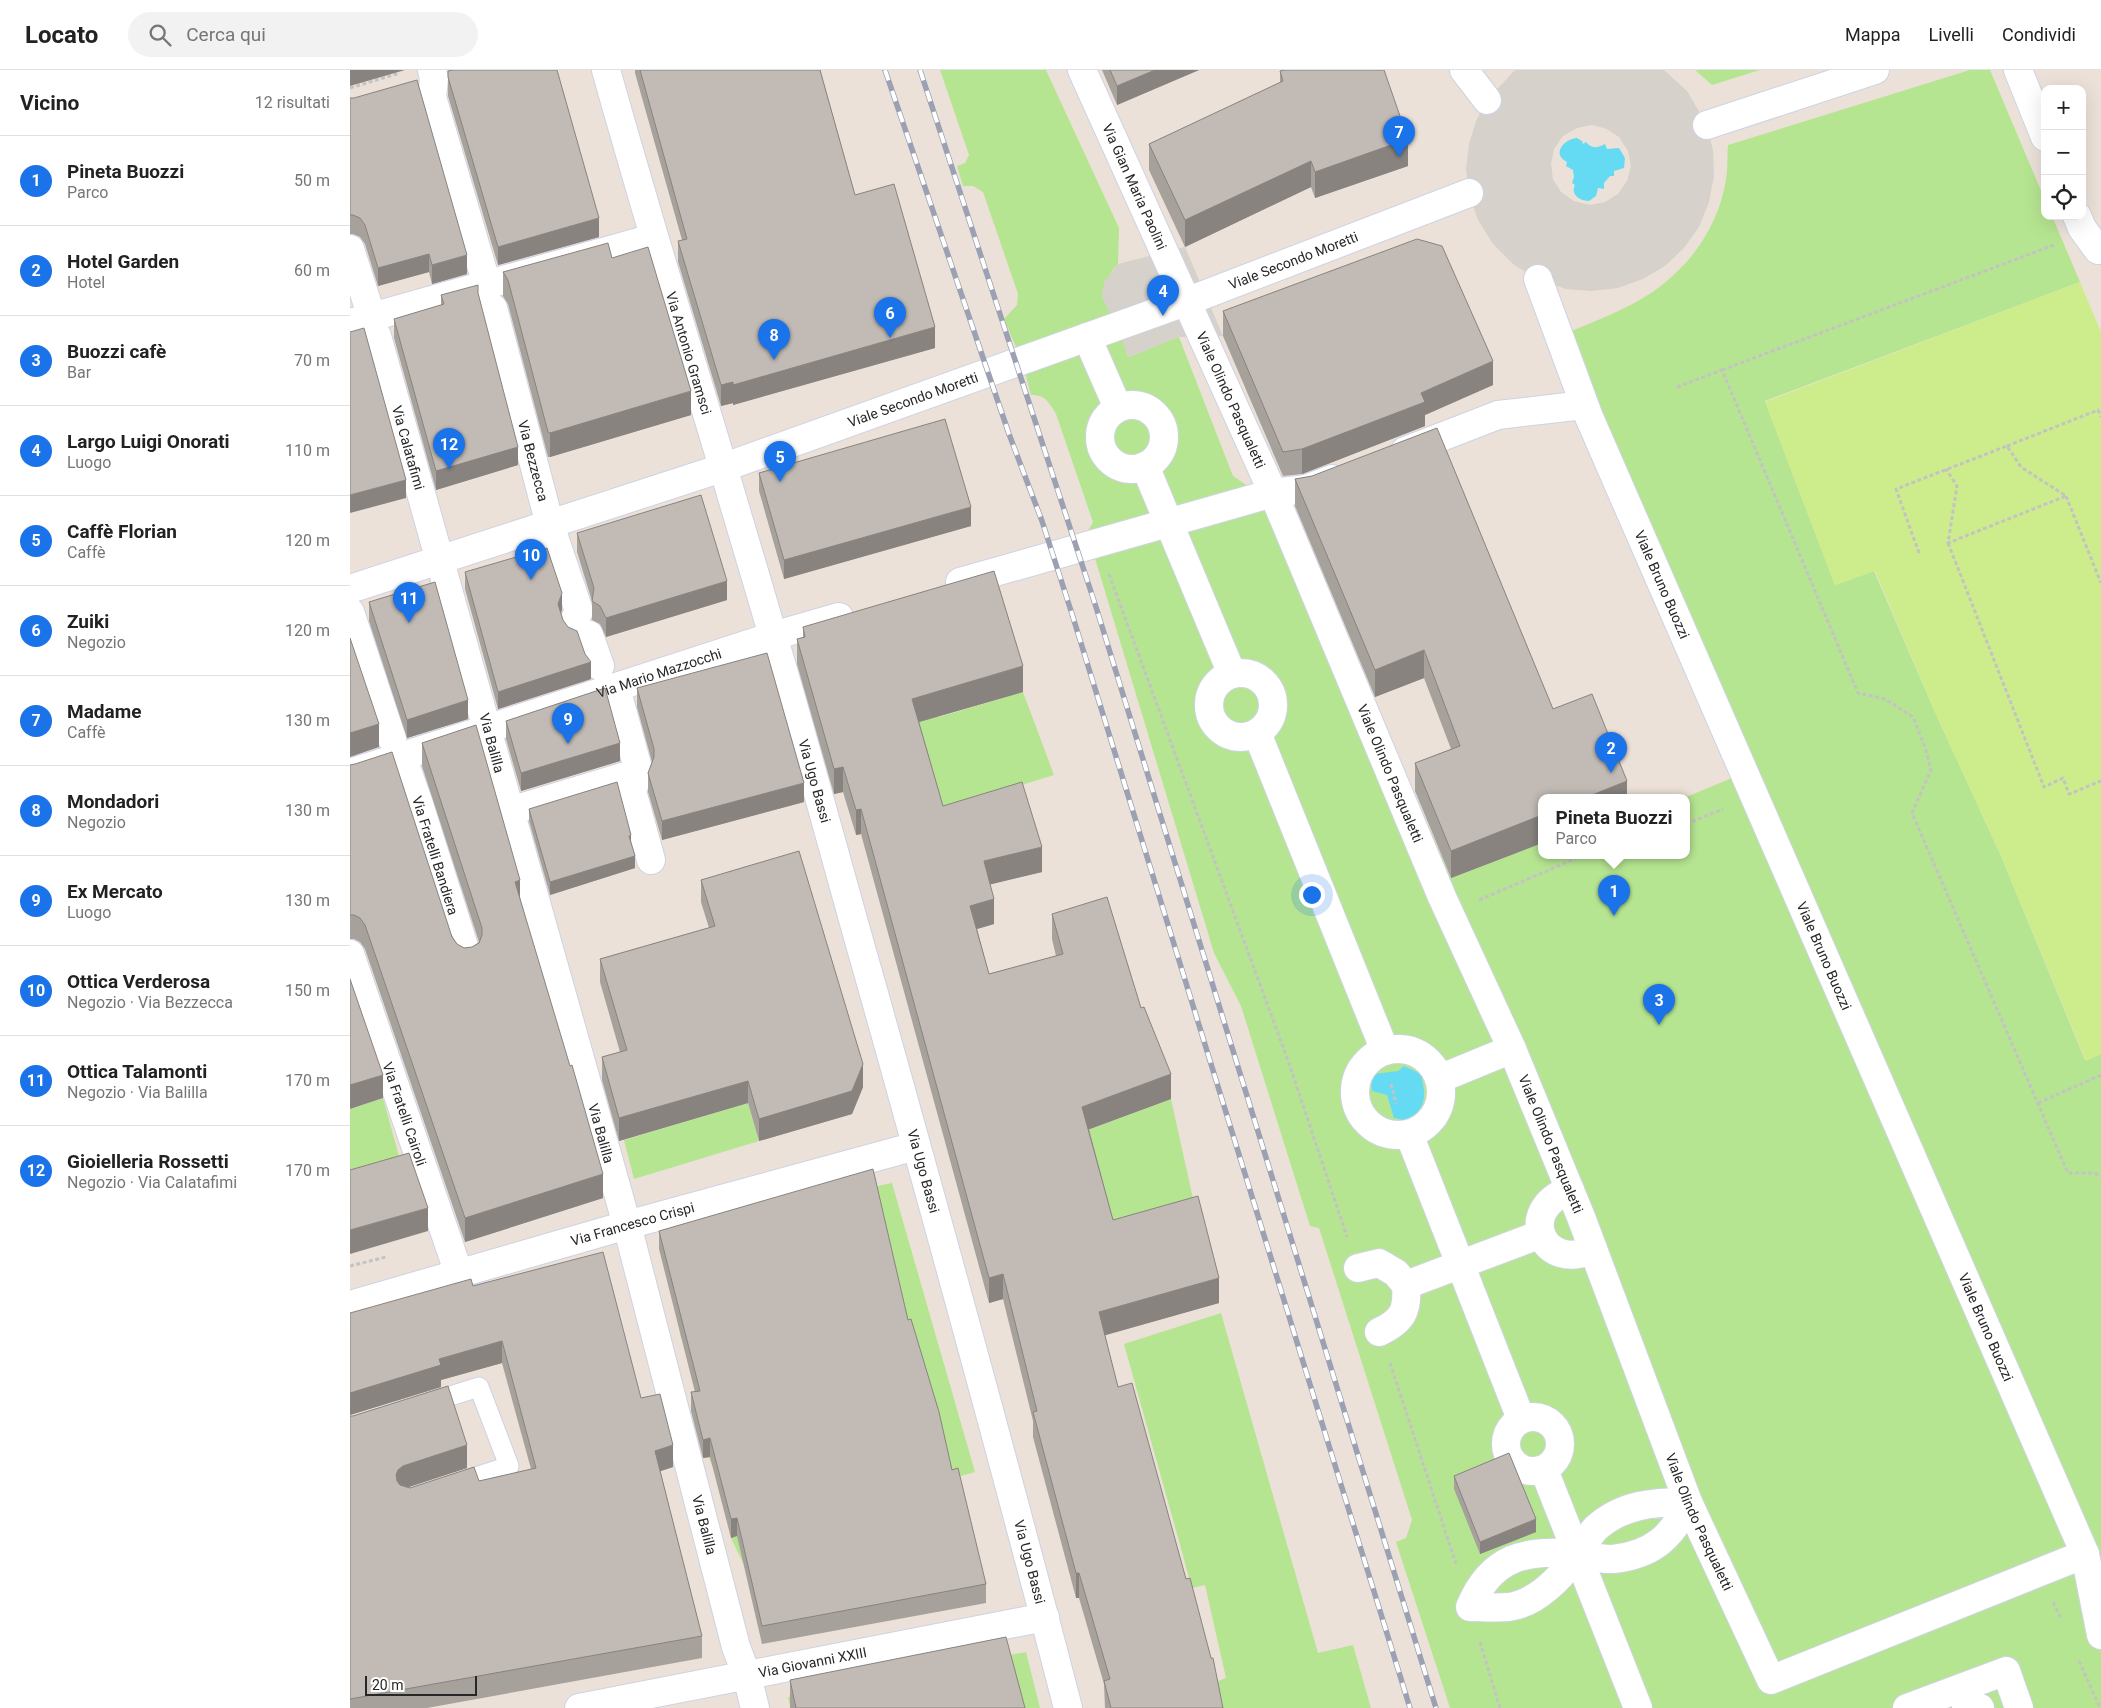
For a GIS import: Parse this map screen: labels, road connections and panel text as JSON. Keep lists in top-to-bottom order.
{
  "streets": {
    "street": [
      "Via Gian Maria Paolini",
      "Viale Secondo Moretti",
      "Via Antonio Gramsci",
      "Viale Olindo Pasqualetti",
      "Via Calatafimi",
      "Via Bezzecca",
      "Viale Bruno Buozzi",
      "Via Mario Mazzocchi",
      "Via Balilla",
      "Via Ugo Bassi",
      "Via Fratelli Bandiera",
      "Via Fratelli Cairoli",
      "Via Francesco Crispi",
      "Via Giovanni XXIII"
    ]
  },
  "crossings": [
    ["Via Gian Maria Paolini", "Viale Secondo Moretti"],
    ["Via Gian Maria Paolini", "Viale Olindo Pasqualetti"],
    ["Viale Secondo Moretti", "Via Antonio Gramsci"],
    ["Viale Secondo Moretti", "Viale Olindo Pasqualetti"],
    ["Viale Secondo Moretti", "Via Calatafimi"],
    ["Viale Secondo Moretti", "Via Bezzecca"],
    ["Viale Secondo Moretti", "Via Balilla"],
    ["Via Antonio Gramsci", "Via Mario Mazzocchi"],
    ["Via Antonio Gramsci", "Via Ugo Bassi"],
    ["Viale Olindo Pasqualetti", "Viale Bruno Buozzi"],
    ["Via Calatafimi", "Via Balilla"],
    ["Via Mario Mazzocchi", "Via Balilla"],
    ["Via Mario Mazzocchi", "Via Ugo Bassi"],
    ["Via Mario Mazzocchi", "Via Fratelli Bandiera"],
    ["Via Balilla", "Via Francesco Crispi"],
    ["Via Balilla", "Via Giovanni XXIII"],
    ["Via Ugo Bassi", "Via Francesco Crispi"],
    ["Via Ugo Bassi", "Via Giovanni XXIII"],
    ["Via Fratelli Cairoli", "Via Francesco Crispi"]
  ],
  "scale_bar": "20 m",
  "page": {
    "header": "Locato",
    "search": "Cerca qui",
    "nav": ["Mappa", "Livelli", "Condividi"],
    "heading": ["Vicino", "12 risultati"],
    "map_buttons": ["+", "−"],
    "pins": [
      "7",
      "4",
      "6",
      "8",
      "12",
      "5",
      "10",
      "11",
      "9",
      "2",
      "1",
      "3"
    ],
    "list": [
      {
        "mark": "1",
        "name": "Pineta Buozzi",
        "note": "Parco",
        "value": "50 m"
      },
      {
        "mark": "2",
        "name": "Hotel Garden",
        "note": "Hotel",
        "value": "60 m"
      },
      {
        "mark": "3",
        "name": "Buozzi cafè",
        "note": "Bar",
        "value": "70 m"
      },
      {
        "mark": "4",
        "name": "Largo Luigi Onorati",
        "note": "Luogo",
        "value": "110 m"
      },
      {
        "mark": "5",
        "name": "Caffè Florian",
        "note": "Caffè",
        "value": "120 m"
      },
      {
        "mark": "6",
        "name": "Zuiki",
        "note": "Negozio",
        "value": "120 m"
      },
      {
        "mark": "7",
        "name": "Madame",
        "note": "Caffè",
        "value": "130 m"
      },
      {
        "mark": "8",
        "name": "Mondadori",
        "note": "Negozio",
        "value": "130 m"
      },
      {
        "mark": "9",
        "name": "Ex Mercato",
        "note": "Luogo",
        "value": "130 m"
      },
      {
        "mark": "10",
        "name": "Ottica Verderosa",
        "note": "Negozio · Via Bezzecca",
        "value": "150 m"
      },
      {
        "mark": "11",
        "name": "Ottica Talamonti",
        "note": "Negozio · Via Balilla",
        "value": "170 m"
      },
      {
        "mark": "12",
        "name": "Gioielleria Rossetti",
        "note": "Negozio · Via Calatafimi",
        "value": "170 m"
      }
    ],
    "popup": ["Pineta Buozzi", "Parco"],
    "scale": "20 m"
  }
}
